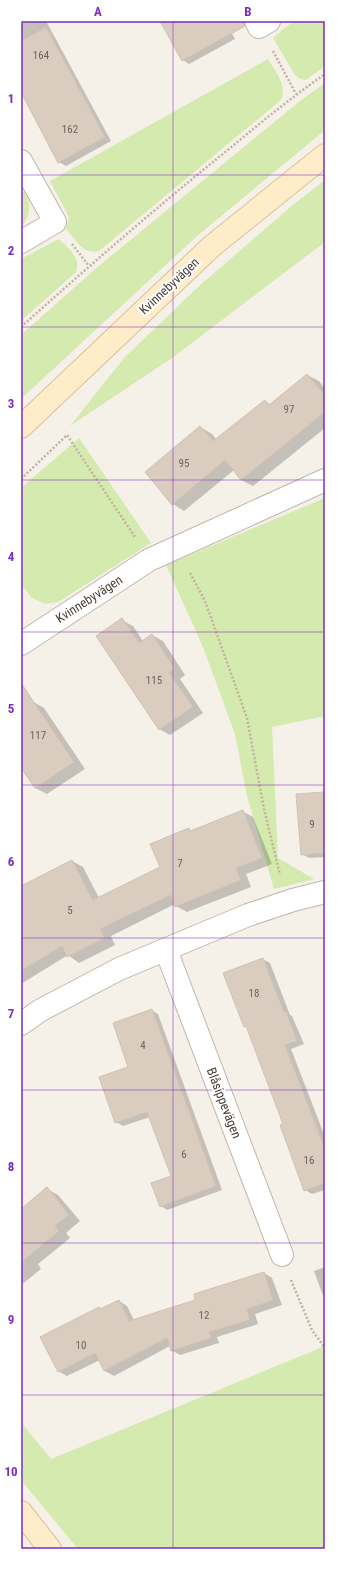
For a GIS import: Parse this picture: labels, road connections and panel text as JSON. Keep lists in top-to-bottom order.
{
  "streets": {
    "street": ["Kvinnebyvägen", "Blåsippevägen"]
  },
  "house_numbers": [
    "164",
    "162",
    "97",
    "95",
    "115",
    "117",
    "9",
    "7",
    "5",
    "18",
    "4",
    "6",
    "16",
    "12",
    "10"
  ],
  "grid": {
    "columns": ["A", "B"],
    "rows": [
      "1",
      "2",
      "3",
      "4",
      "5",
      "6",
      "7",
      "8",
      "9",
      "10"
    ]
  }
}
